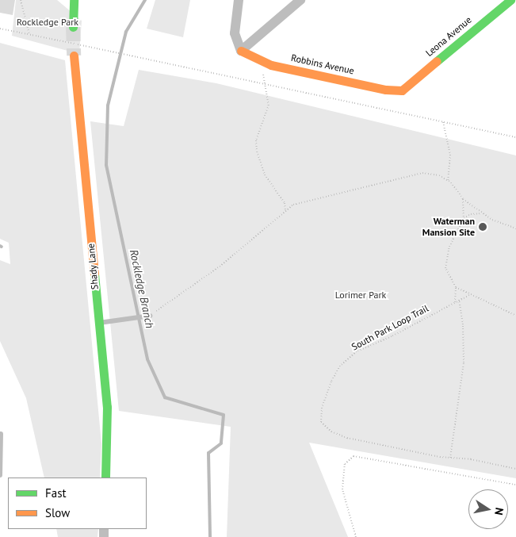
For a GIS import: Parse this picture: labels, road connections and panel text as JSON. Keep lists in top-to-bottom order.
{
  "streets": {
    "street": ["Leona Avenue", "Robbins Avenue", "Shady Lane"],
    "path": ["South Park Loop Trail"]
  },
  "crossings": [
    ["Leona Avenue", "Robbins Avenue"]
  ],
  "water": ["Rockledge Branch"],
  "parks": ["Rockledge Park", "Lorimer Park"],
  "places": ["Waterman Mansion Site"],
  "legend": ["Fast", "Slow"],
  "north": "right"
}
